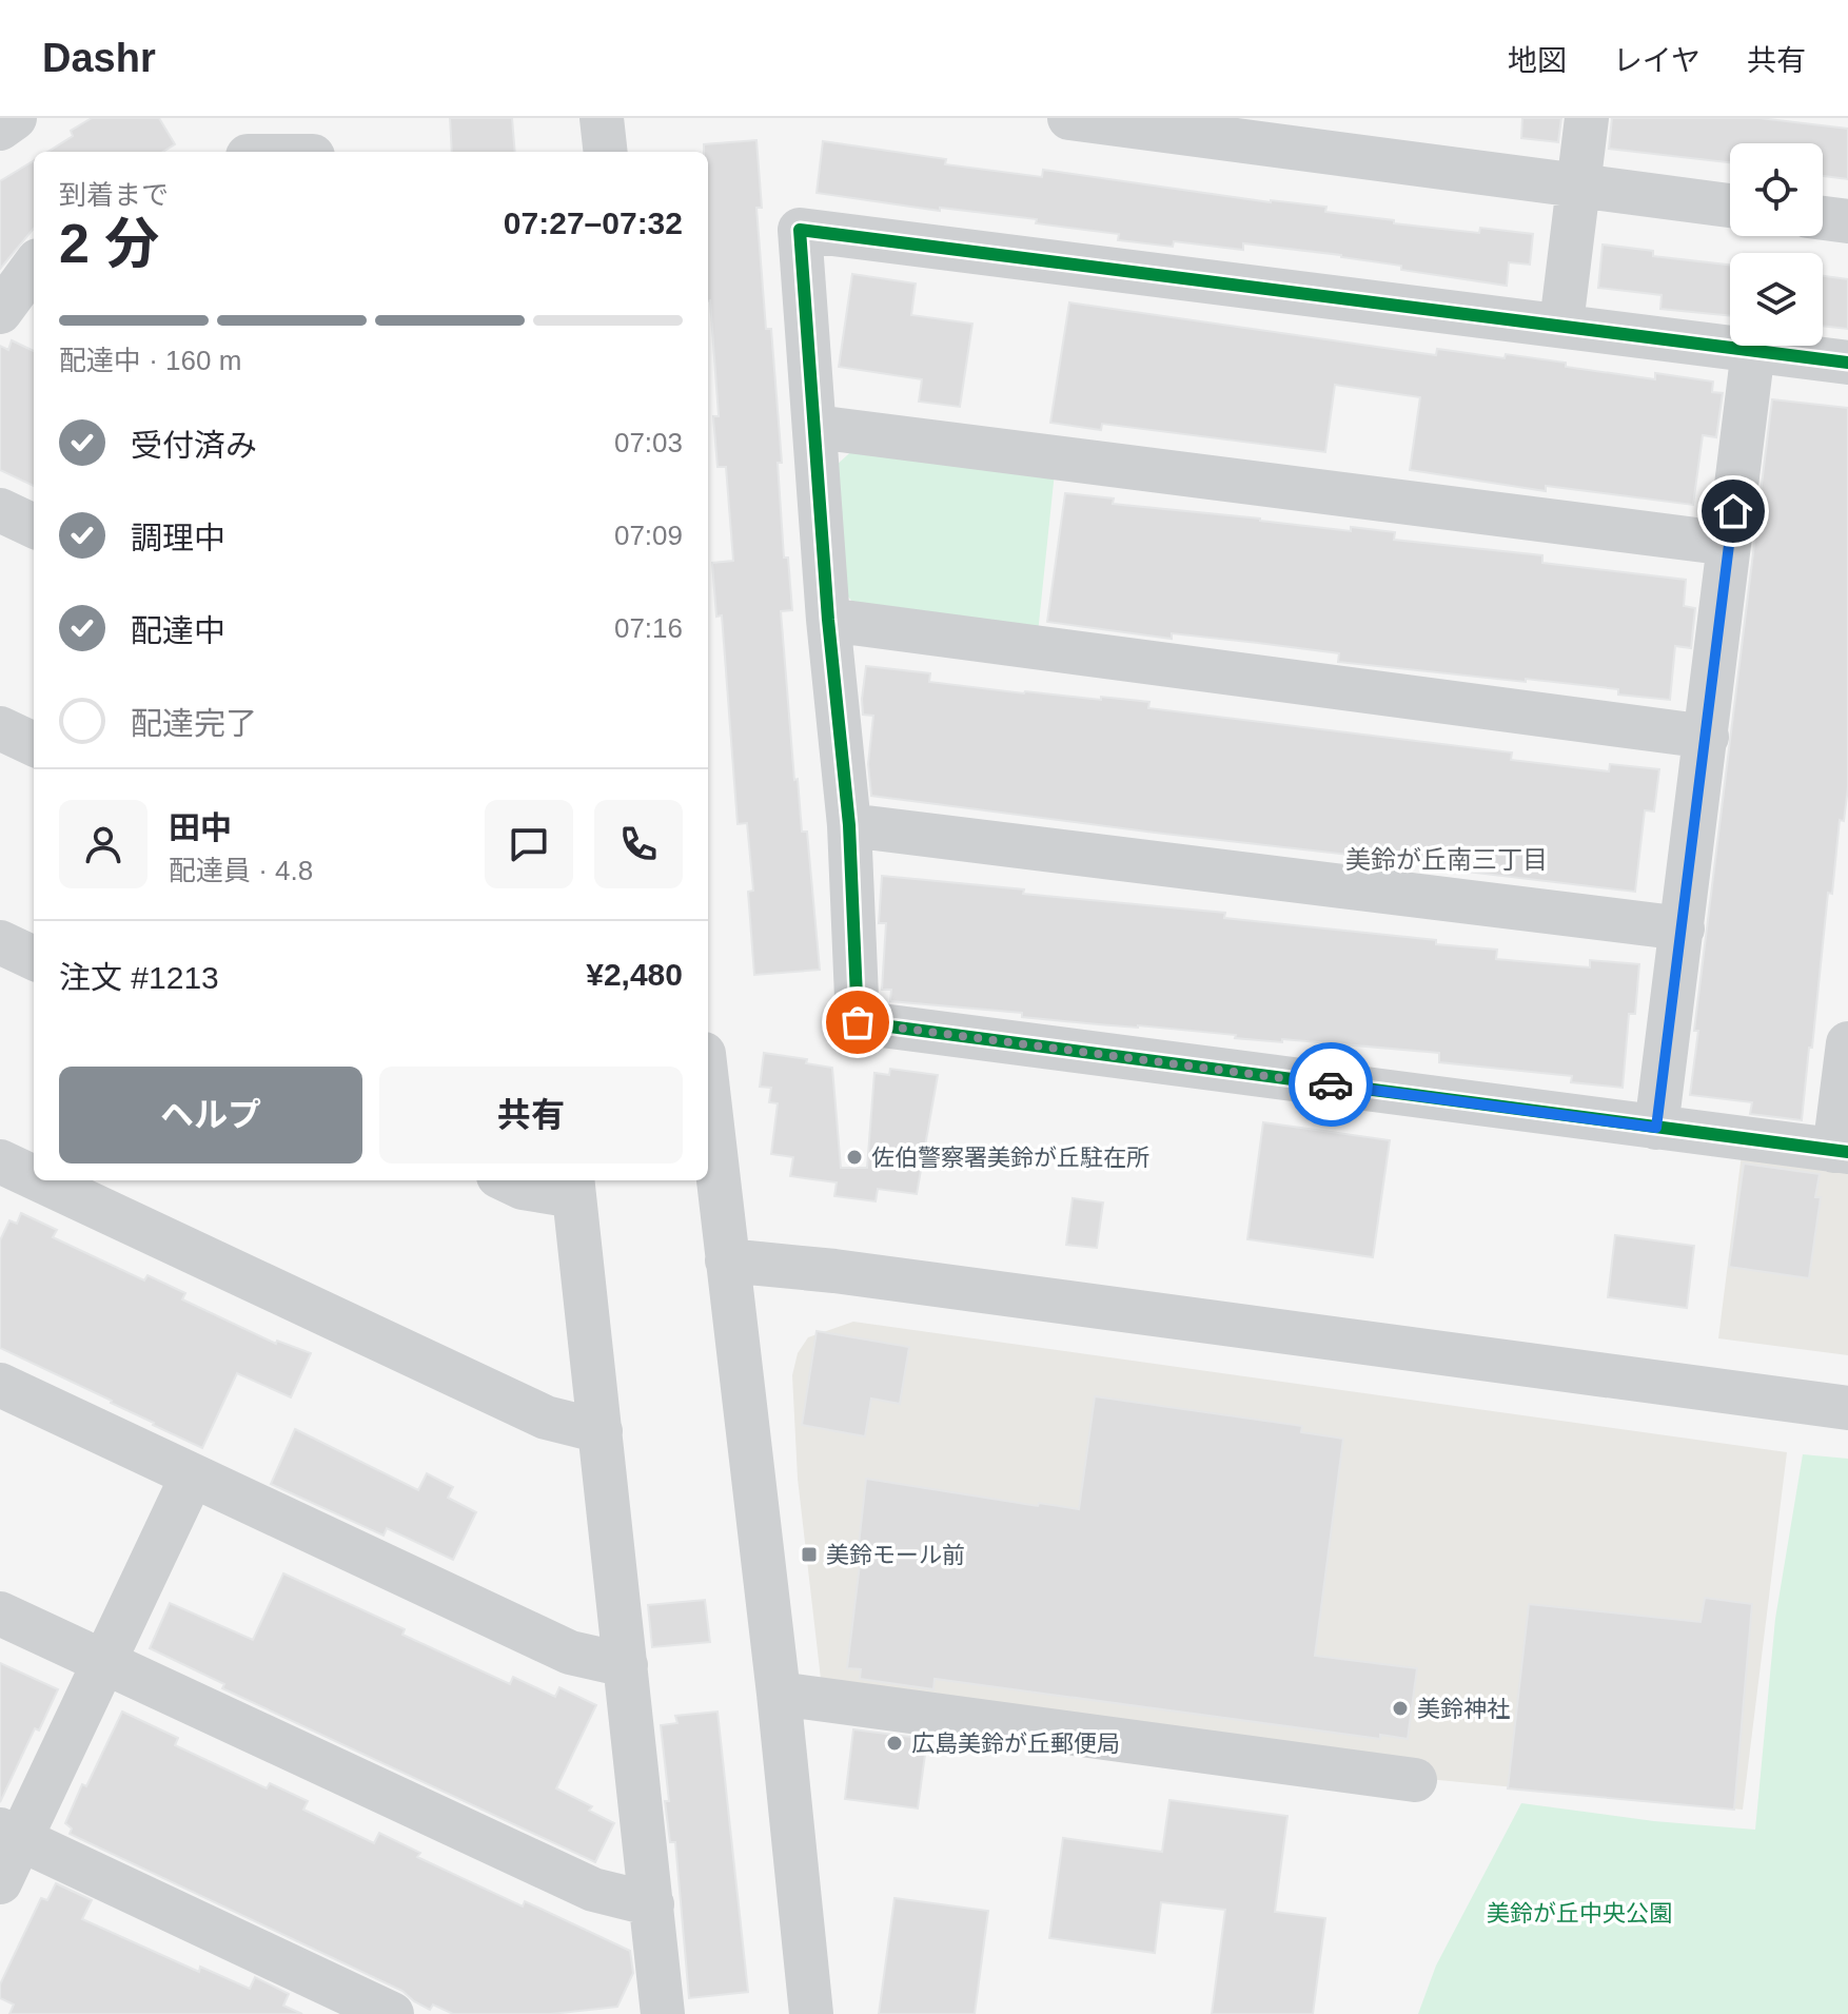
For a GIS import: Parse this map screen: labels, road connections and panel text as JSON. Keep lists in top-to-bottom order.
{
  "districts": ["美鈴が丘南三丁目"],
  "parks": ["美鈴が丘中央公園"],
  "places": {
    "other": ["佐伯警察署美鈴が丘駐在所", "美鈴神社", "広島美鈴が丘郵便局"],
    "transit": ["美鈴モール前"]
  },
  "page": {
    "header": "Dashr",
    "nav": ["地図", "レイヤ", "共有"],
    "heading": ["2 分", "到着まで", "07:27–07:32"],
    "panel": [
      "田中",
      "配達員 · 4.8",
      "注文 #1213",
      "¥2,480"
    ],
    "bar": "配達中 · 160 m",
    "list": [
      ["受付済み", "07:03"],
      ["調理中", "07:09"],
      ["配達中", "07:16"],
      "配達完了"
    ],
    "buttons": ["ヘルプ", "共有"]
  }
}
